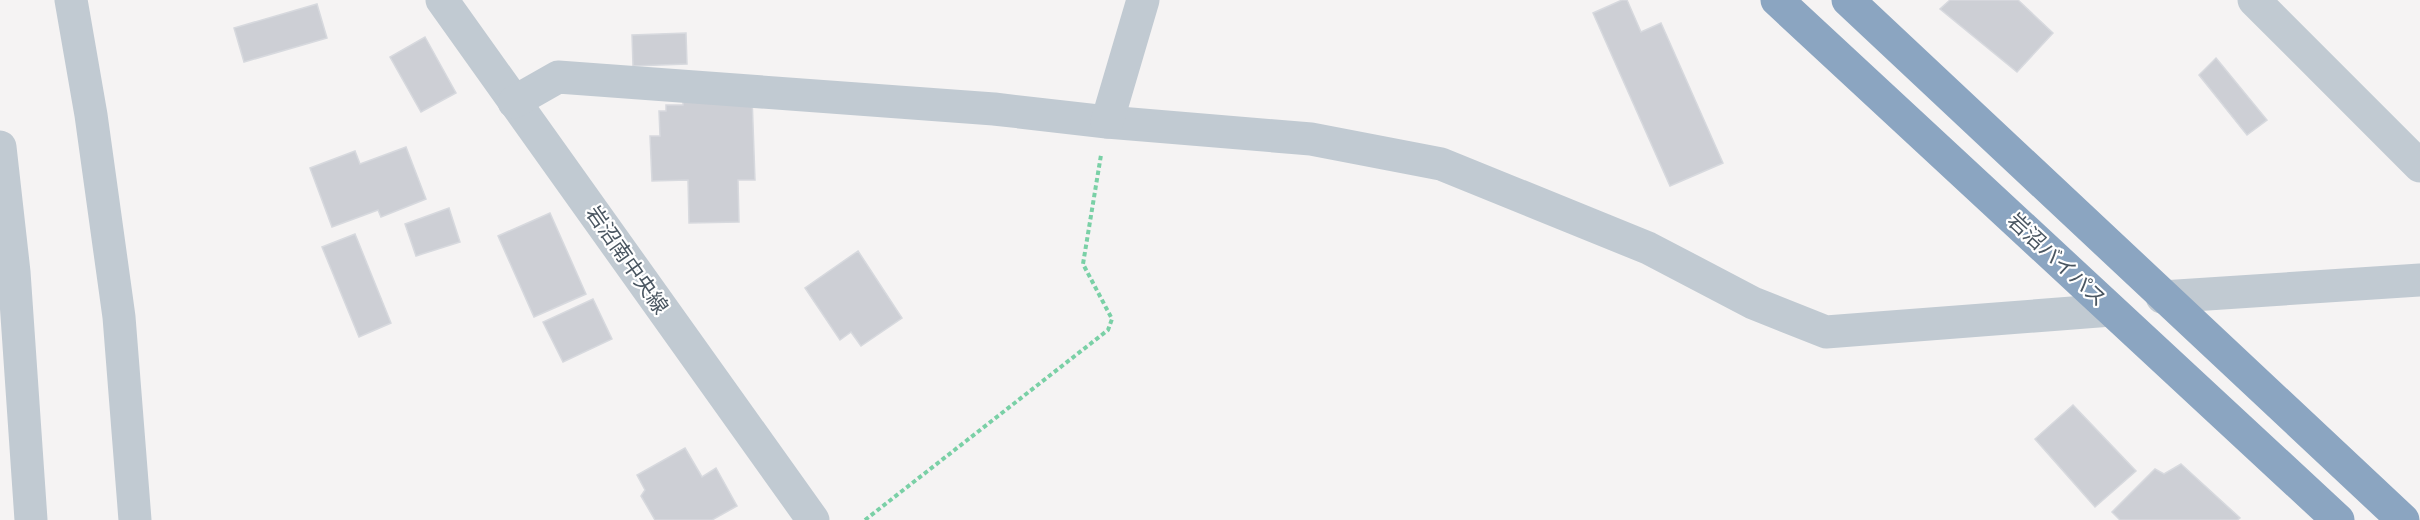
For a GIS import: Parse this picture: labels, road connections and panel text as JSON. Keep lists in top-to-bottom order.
{
  "streets": {
    "highway": ["岩沼バイパス"],
    "street": ["岩沼南中央線"]
  }
}
